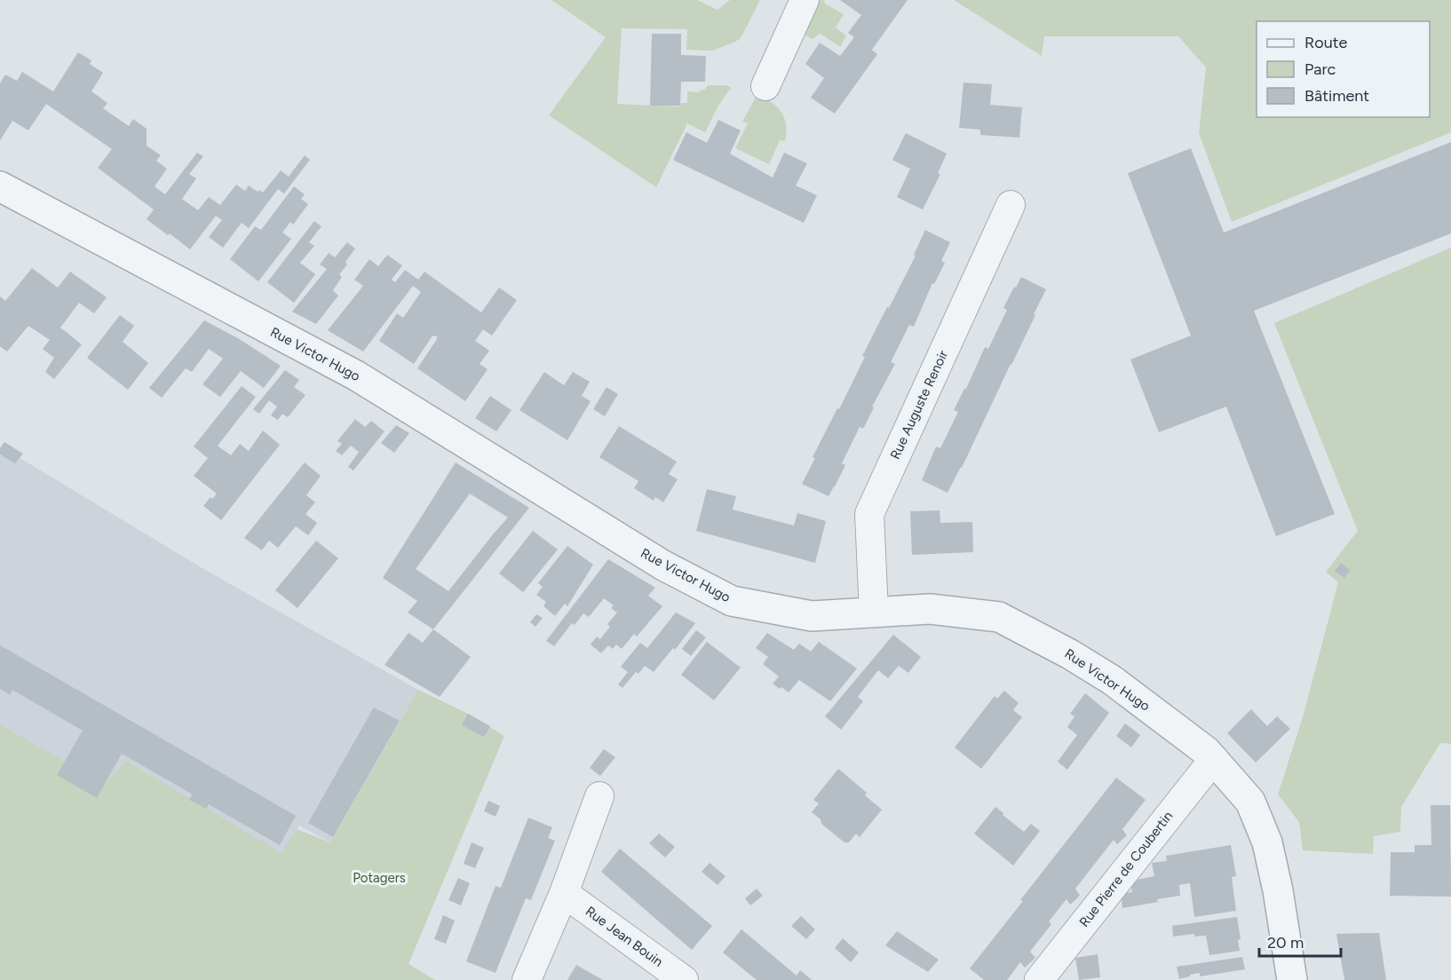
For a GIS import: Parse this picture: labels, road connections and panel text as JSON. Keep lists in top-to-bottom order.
{
  "streets": {
    "street": [
      "Rue Victor Hugo",
      "Rue Auguste Renoir",
      "Rue Pierre de Coubertin",
      "Rue Jean Bouin"
    ]
  },
  "crossings": [
    ["Rue Victor Hugo", "Rue Auguste Renoir"],
    ["Rue Victor Hugo", "Rue Pierre de Coubertin"]
  ],
  "parks": ["Potagers"],
  "legend": ["Route", "Parc", "Bâtiment"],
  "scale_bar": "20 m"
}
